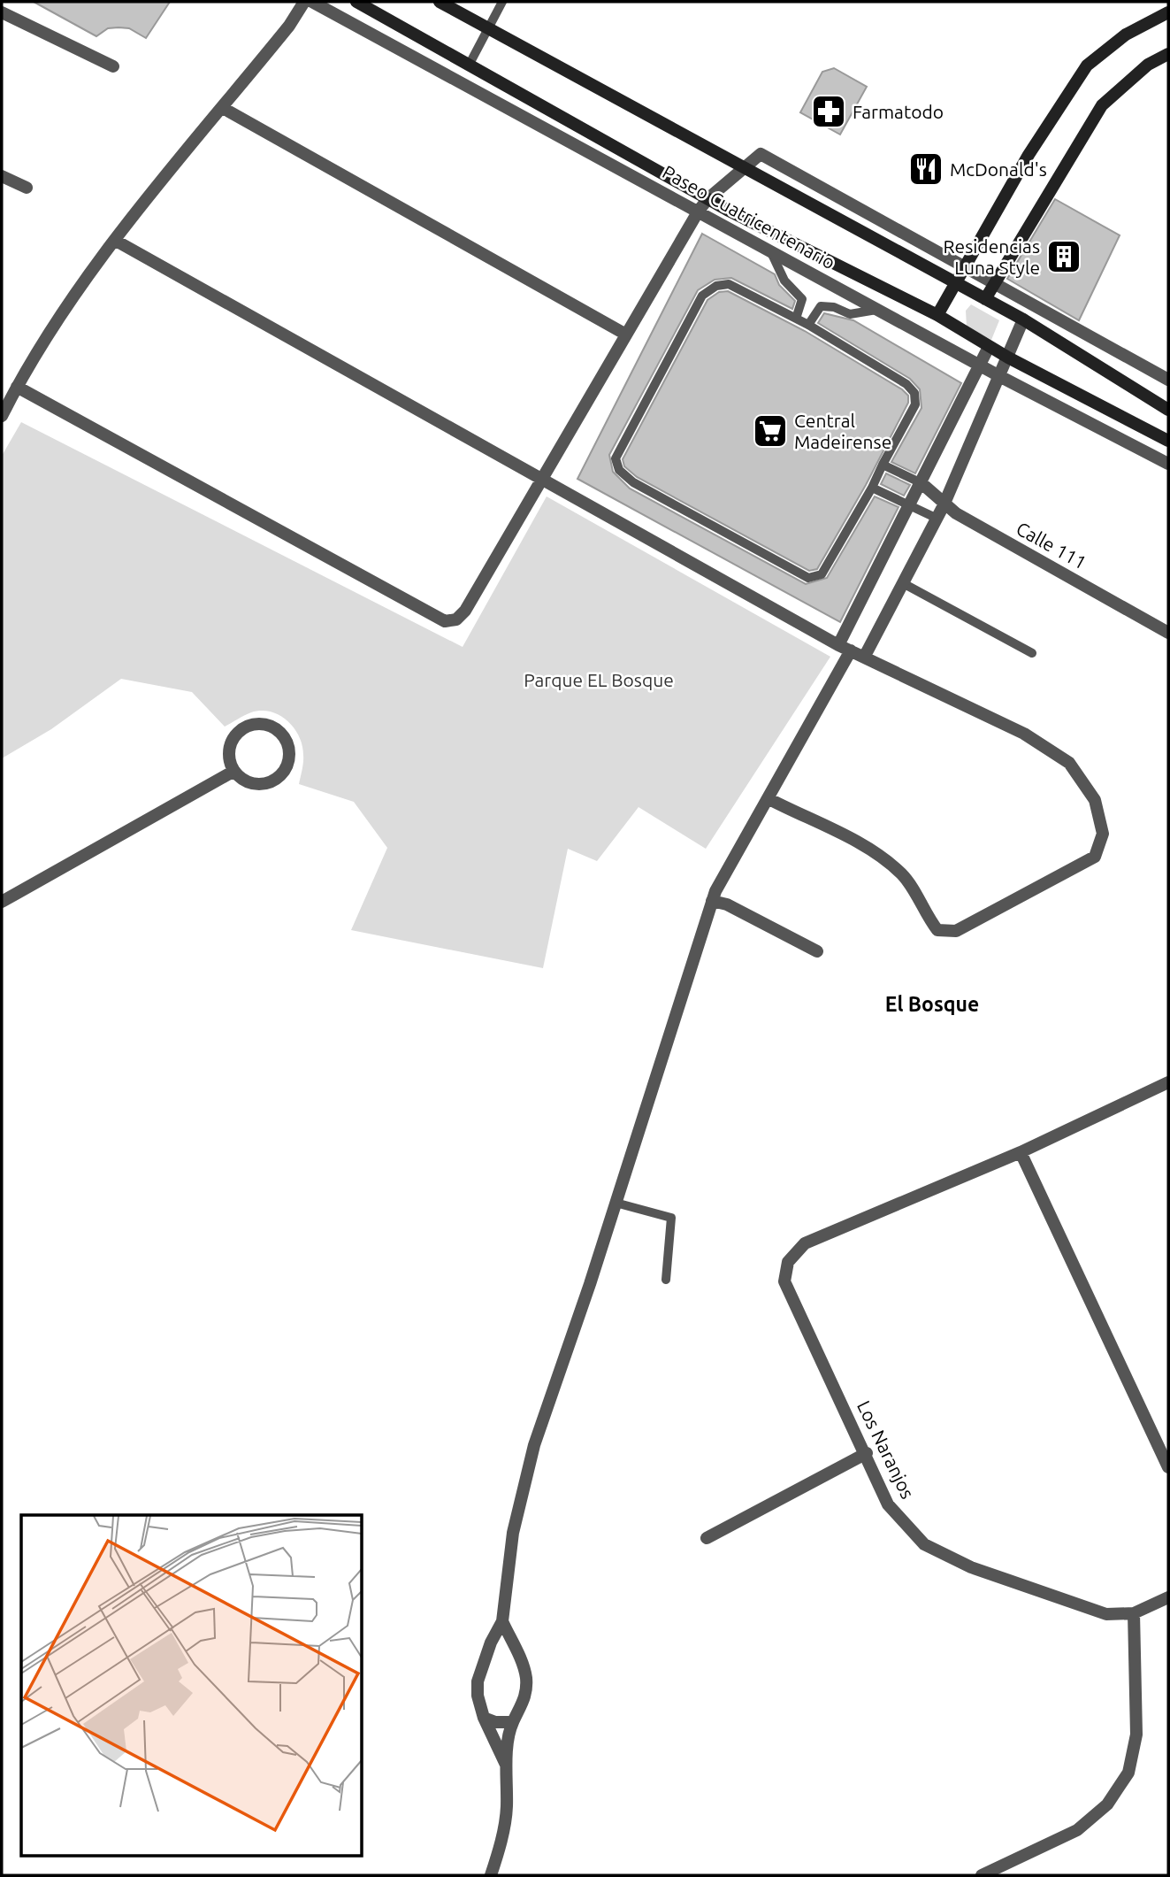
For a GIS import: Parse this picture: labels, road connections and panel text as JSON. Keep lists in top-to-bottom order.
{
  "streets": {
    "street": ["Paseo Cuatricentenario", "Calle 111", "Los Naranjos"]
  },
  "districts": ["El Bosque"],
  "parks": ["Parque EL Bosque"],
  "places": {
    "pharmacy": ["Farmatodo"],
    "restaurant": ["McDonald's"],
    "building": ["Residencias Luna Style"],
    "supermarket": ["Central Madeirense"]
  }
}
